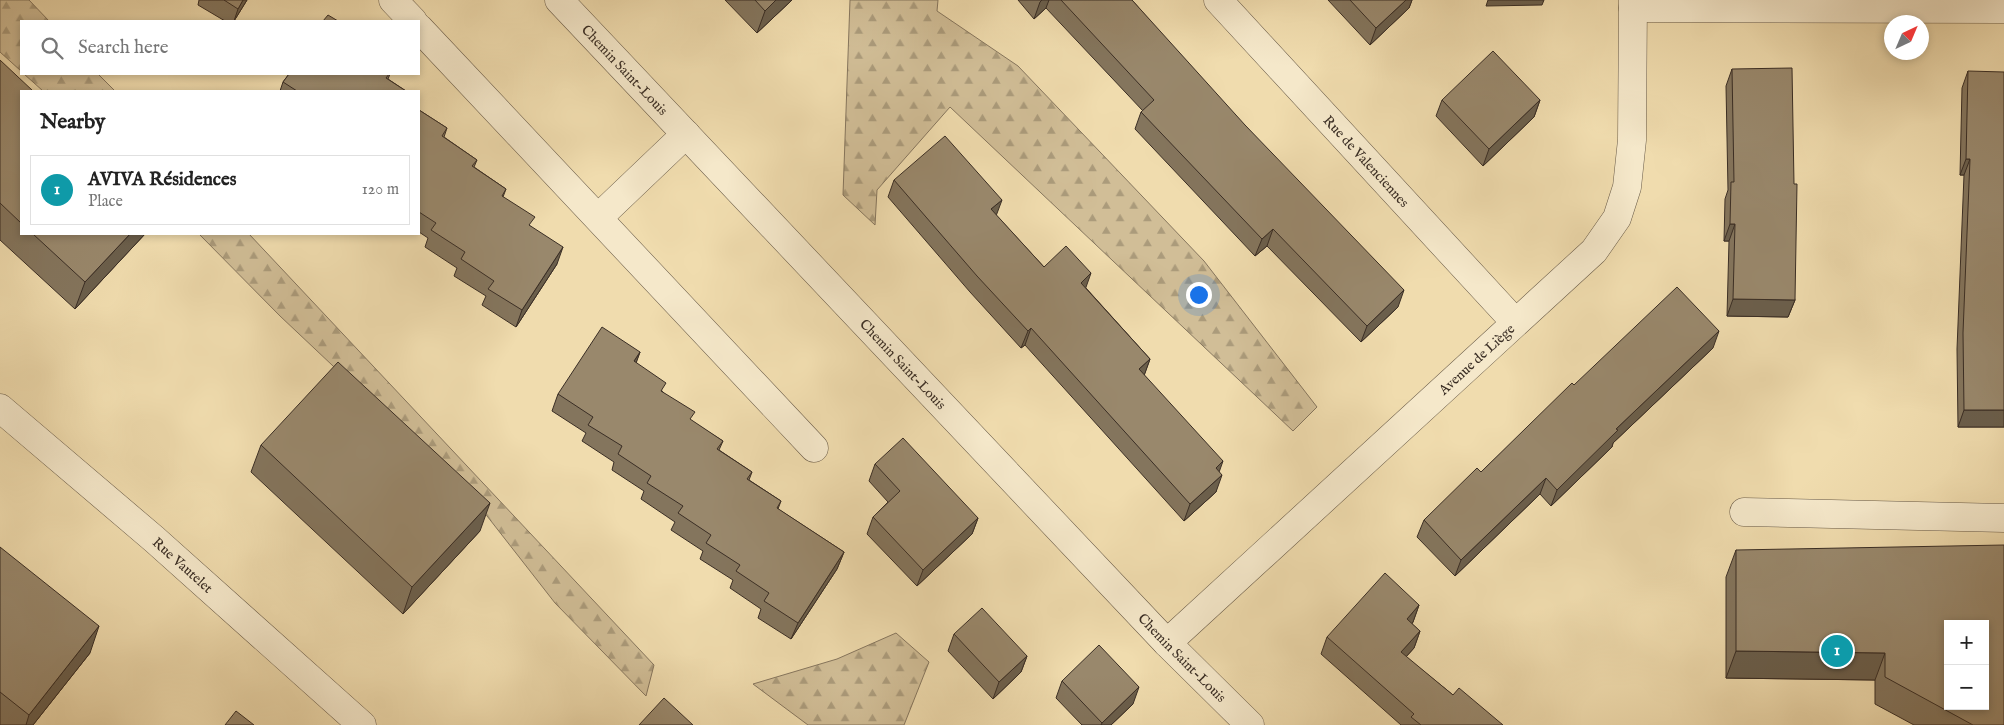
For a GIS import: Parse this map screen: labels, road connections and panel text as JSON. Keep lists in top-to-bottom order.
{
  "streets": {
    "street": [
      "Chemin Saint-Louis",
      "Rue de Valenciennes",
      "Avenue de Liège",
      "Rue Vautelet"
    ]
  },
  "crossings": [
    ["Chemin Saint-Louis", "Avenue de Liège"],
    ["Rue de Valenciennes", "Avenue de Liège"]
  ],
  "north": "top right",
  "page": {
    "search": "Search here",
    "heading": "Nearby",
    "list": [
      {
        "mark": "1",
        "name": "AVIVA Résidences",
        "note": "Place",
        "value": "120 m"
      }
    ],
    "map_buttons": ["+", "−"],
    "pins": "1"
  }
}
